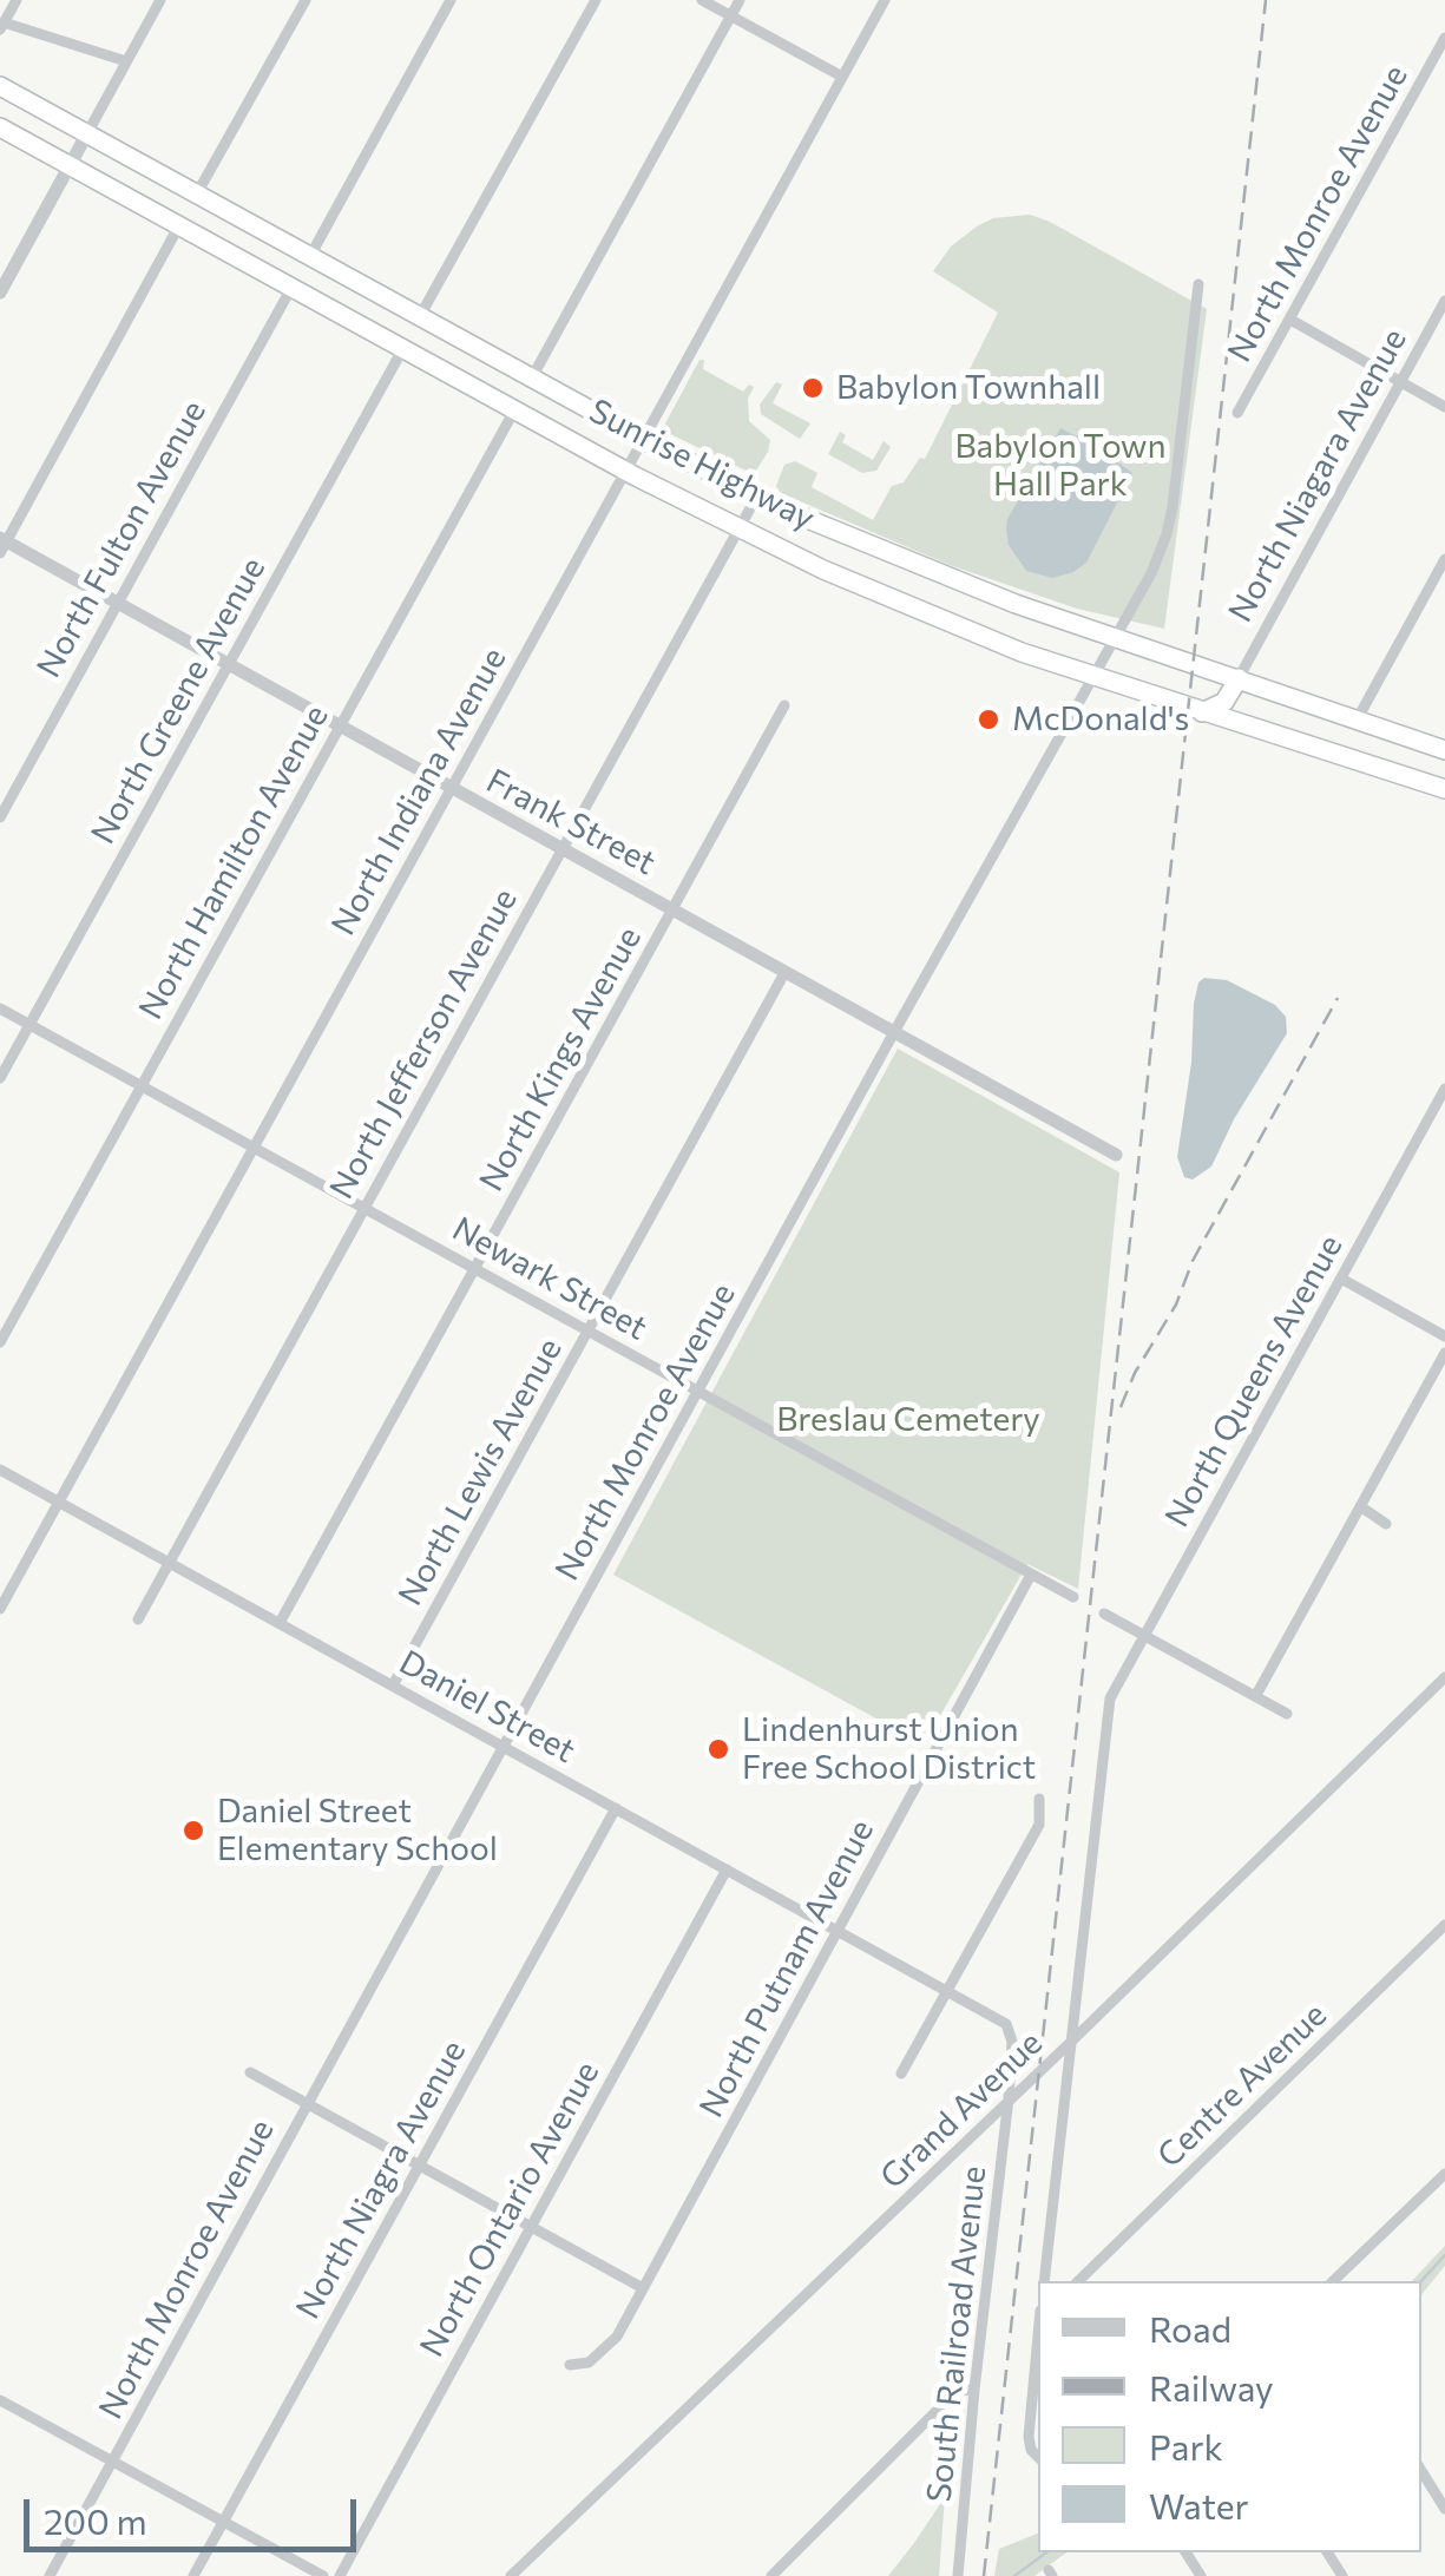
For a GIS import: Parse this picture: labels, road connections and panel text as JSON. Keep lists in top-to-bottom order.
{
  "streets": {
    "highway": ["Sunrise Highway"],
    "street": [
      "North Monroe Avenue",
      "North Niagara Avenue",
      "North Fulton Avenue",
      "North Greene Avenue",
      "North Indiana Avenue",
      "Frank Street",
      "North Hamilton Avenue",
      "North Jefferson Avenue",
      "North Kings Avenue",
      "Newark Street",
      "North Queens Avenue",
      "North Lewis Avenue",
      "Daniel Street",
      "North Putnam Avenue",
      "Centre Avenue",
      "Grand Avenue",
      "North Niagra Avenue",
      "North Ontario Avenue",
      "South Railroad Avenue"
    ]
  },
  "crossings": [
    ["North Monroe Avenue", "Sunrise Highway"],
    ["North Monroe Avenue", "Frank Street"],
    ["North Monroe Avenue", "Newark Street"],
    ["North Monroe Avenue", "Daniel Street"],
    ["Sunrise Highway", "North Niagara Avenue"],
    ["Sunrise Highway", "North Fulton Avenue"],
    ["Sunrise Highway", "North Greene Avenue"],
    ["Sunrise Highway", "North Indiana Avenue"],
    ["Sunrise Highway", "North Hamilton Avenue"],
    ["Sunrise Highway", "North Jefferson Avenue"],
    ["North Fulton Avenue", "Frank Street"],
    ["North Greene Avenue", "Frank Street"],
    ["North Greene Avenue", "Newark Street"],
    ["North Indiana Avenue", "Frank Street"],
    ["North Indiana Avenue", "Newark Street"],
    ["North Indiana Avenue", "Daniel Street"],
    ["Frank Street", "North Hamilton Avenue"],
    ["Frank Street", "North Jefferson Avenue"],
    ["Frank Street", "North Kings Avenue"],
    ["Frank Street", "North Lewis Avenue"],
    ["North Hamilton Avenue", "Newark Street"],
    ["North Jefferson Avenue", "Newark Street"],
    ["North Jefferson Avenue", "Daniel Street"],
    ["North Kings Avenue", "Newark Street"],
    ["North Kings Avenue", "Daniel Street"],
    ["Newark Street", "North Lewis Avenue"],
    ["Newark Street", "North Putnam Avenue"],
    ["North Queens Avenue", "Grand Avenue"],
    ["North Lewis Avenue", "Daniel Street"],
    ["Daniel Street", "North Putnam Avenue"],
    ["Daniel Street", "North Niagra Avenue"],
    ["Daniel Street", "North Ontario Avenue"],
    ["Daniel Street", "South Railroad Avenue"],
    ["Grand Avenue", "South Railroad Avenue"]
  ],
  "parks": ["Babylon Town Hall Park", "Breslau Cemetery"],
  "places": [
    "Babylon Townhall",
    "McDonald's",
    "Lindenhurst Union Free School District",
    "Daniel Street Elementary School"
  ],
  "legend": [
    "Road",
    "Railway",
    "Park",
    "Water"
  ],
  "scale_bar": "200 m"
}
